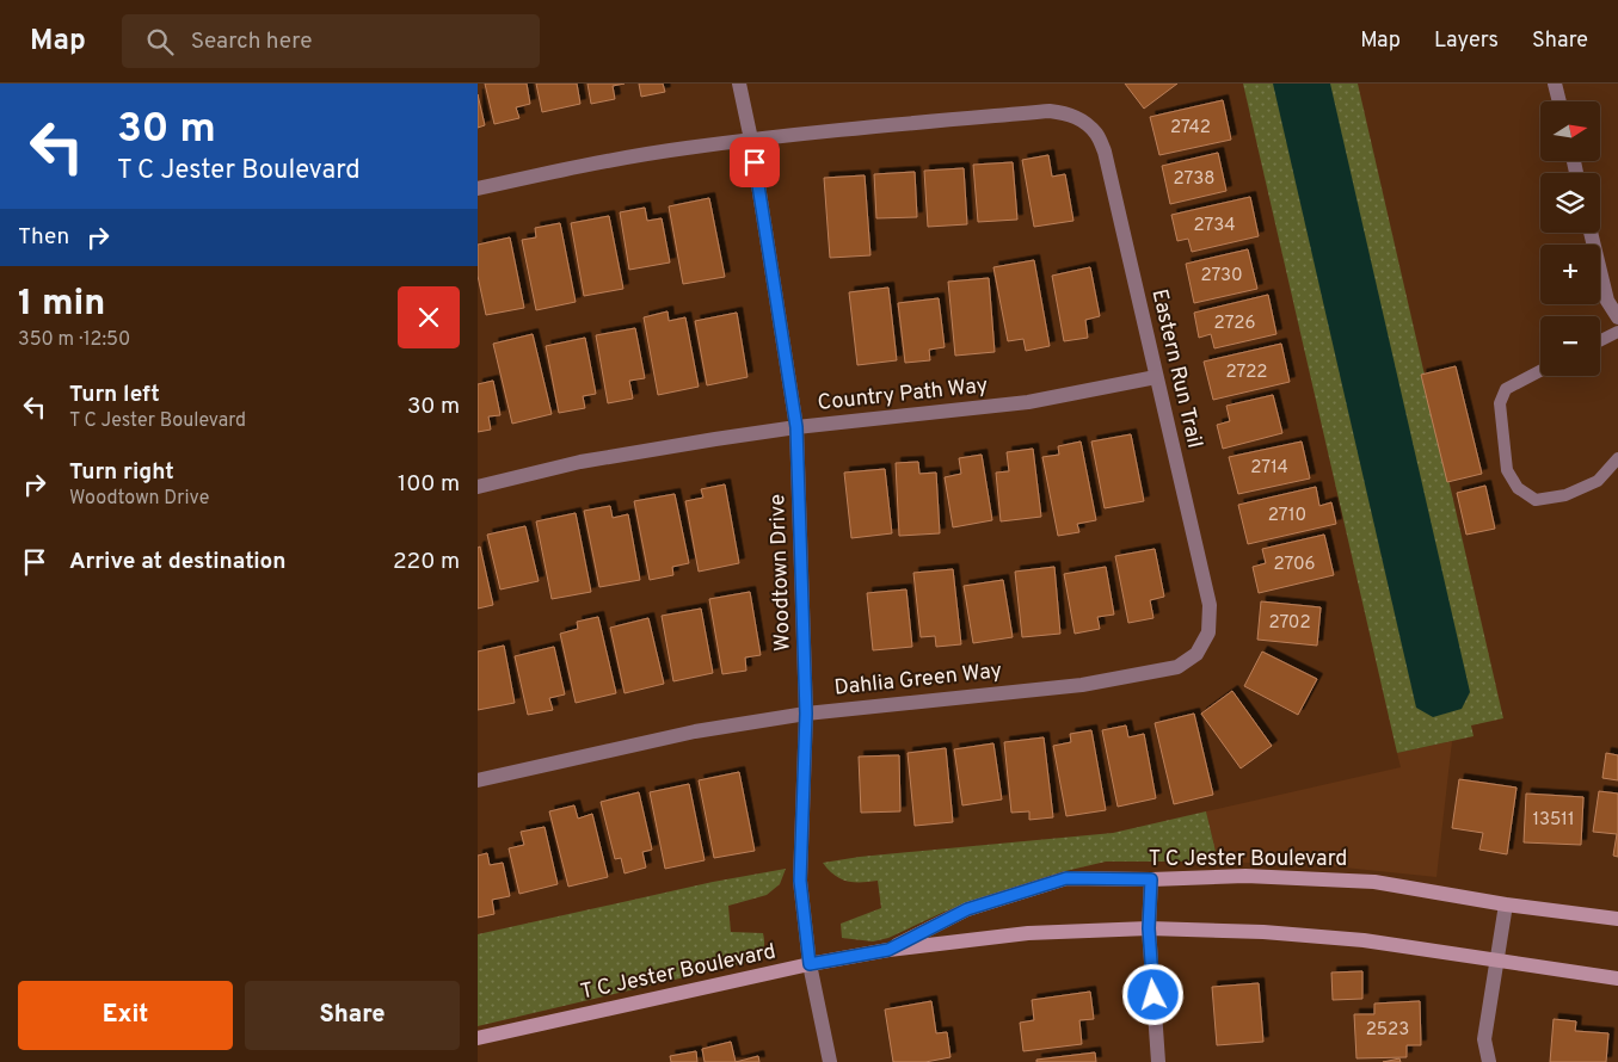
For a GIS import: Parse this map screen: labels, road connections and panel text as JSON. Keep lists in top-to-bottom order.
{
  "streets": {
    "street": [
      "Eastern Run Trail",
      "Country Path Way",
      "Woodtown Drive",
      "Dahlia Green Way",
      "T C Jester Boulevard"
    ]
  },
  "crossings": [
    ["Eastern Run Trail", "Country Path Way"],
    ["Eastern Run Trail", "Woodtown Drive"],
    ["Eastern Run Trail", "Dahlia Green Way"],
    ["Country Path Way", "Woodtown Drive"],
    ["Woodtown Drive", "Dahlia Green Way"],
    ["Woodtown Drive", "T C Jester Boulevard"]
  ],
  "house_numbers": [
    "2742",
    "2738",
    "2734",
    "2730",
    "2726",
    "2722",
    "2714",
    "2710",
    "2706",
    "2702",
    "13511",
    "2523"
  ],
  "north": "right",
  "page": {
    "header": "Map",
    "search": "Search here",
    "nav": ["Map", "Layers", "Share"],
    "turn": ["30 m", "T C Jester Boulevard"],
    "map_buttons": ["+", "−"],
    "then": "Then",
    "heading": ["1 min", "350 m · 12:50"],
    "list": [
      {
        "name": "Turn left",
        "note": "T C Jester Boulevard",
        "value": "30 m"
      },
      {
        "name": "Turn right",
        "note": "Woodtown Drive",
        "value": "100 m"
      },
      {
        "name": "Arrive at destination",
        "value": "220 m"
      }
    ],
    "buttons": ["Exit", "Share"]
  }
}
